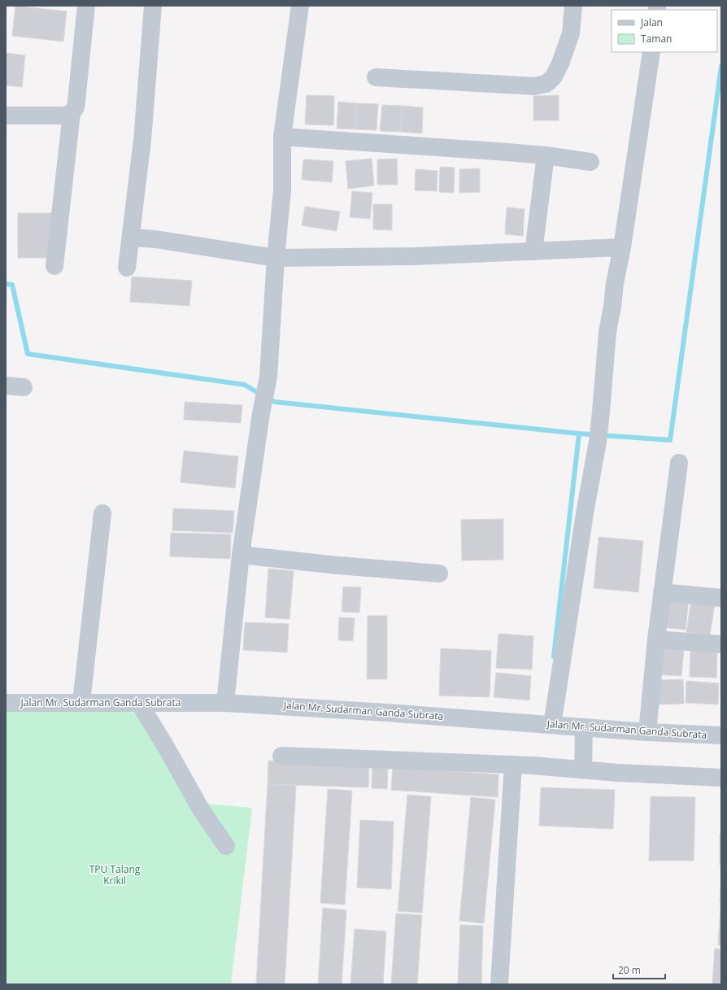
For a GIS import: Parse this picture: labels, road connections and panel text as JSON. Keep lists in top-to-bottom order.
{
  "streets": {
    "street": ["Jalan Mr. Sudarman Ganda Subrata"]
  },
  "parks": ["TPU Talang Krikil"],
  "legend": ["Jalan", "Taman"],
  "scale_bar": "20 m"
}
